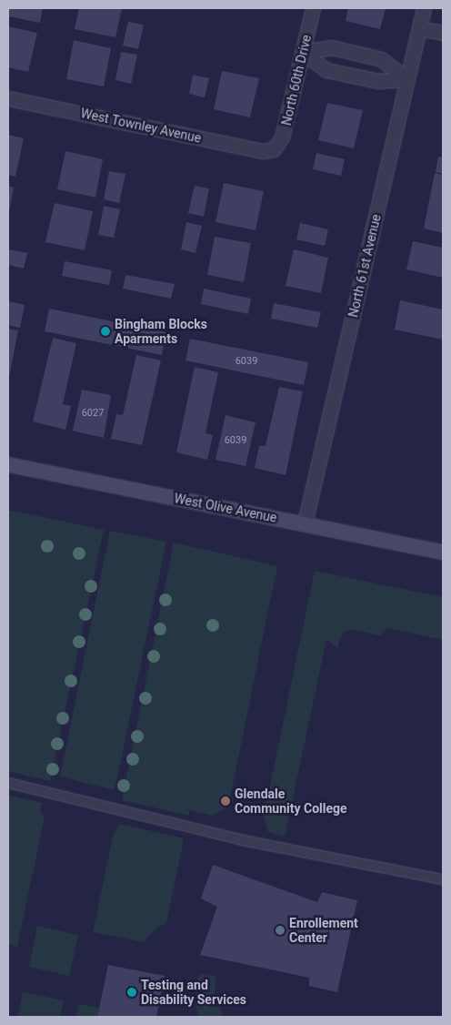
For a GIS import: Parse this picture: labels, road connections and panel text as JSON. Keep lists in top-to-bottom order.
{
  "streets": {
    "main road": ["West Olive Avenue"],
    "street": ["North 60th Drive", "West Townley Avenue", "North 61st Avenue"]
  },
  "crossings": [
    ["North 60th Drive", "West Townley Avenue"],
    ["North 61st Avenue", "West Olive Avenue"]
  ],
  "places": [
    "Bingham Blocks Aparments",
    "Glendale Community College",
    "Enrollement Center",
    "Testing and Disability Services"
  ],
  "house_numbers": ["6039", "6027", "6039"]
}
